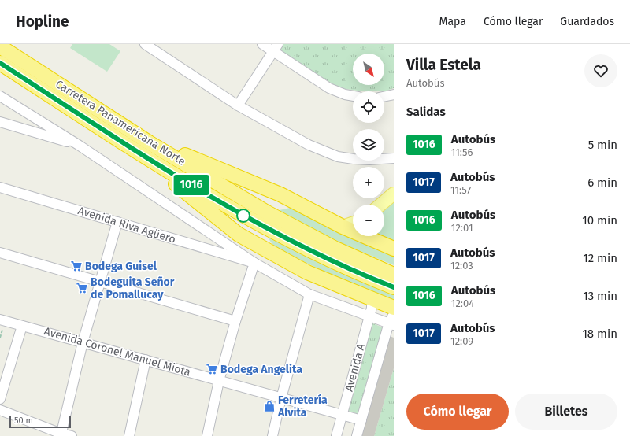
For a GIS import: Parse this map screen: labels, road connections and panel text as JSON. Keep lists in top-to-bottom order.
{
  "streets": {
    "highway": ["Carretera Panamericana Norte"],
    "street": ["Avenida Riva Agüero", "Avenida Coronel Manuel Miota", "Avenida A"]
  },
  "crossings": [
    ["Avenida Coronel Manuel Miota", "Avenida A"]
  ],
  "places": {
    "supermarket": ["Bodega Guisel", "Bodeguita Señor de Pomallucay", "Bodega Angelita"],
    "shop": ["Ferretería Alvita"]
  },
  "lines": ["bus line 1016"],
  "scale_bar": "50 m",
  "north": "bottom right",
  "page": {
    "header": "Hopline",
    "nav": ["Mapa", "Cómo llegar", "Guardados"],
    "on_map": "1016",
    "heading": [
      ["Villa Estela", "Autobús"],
      "Salidas"
    ],
    "map_buttons": ["+", "−"],
    "list": [
      {
        "mark": "1016",
        "name": "Autobús",
        "note": "11:56",
        "value": "5 min"
      },
      {
        "mark": "1017",
        "name": "Autobús",
        "note": "11:57",
        "value": "6 min"
      },
      {
        "mark": "1016",
        "name": "Autobús",
        "note": "12:01",
        "value": "10 min"
      },
      {
        "mark": "1017",
        "name": "Autobús",
        "note": "12:03",
        "value": "12 min"
      },
      {
        "mark": "1016",
        "name": "Autobús",
        "note": "12:04",
        "value": "13 min"
      },
      {
        "mark": "1017",
        "name": "Autobús",
        "note": "12:09",
        "value": "18 min"
      }
    ],
    "buttons": ["Cómo llegar", "Billetes"],
    "scale": "50 m"
  }
}
